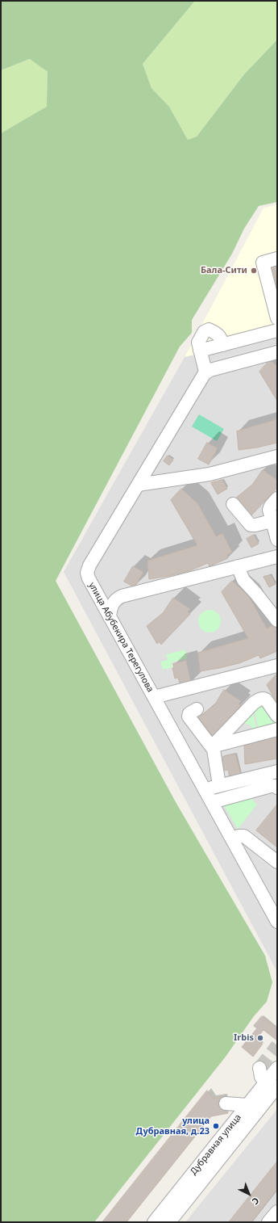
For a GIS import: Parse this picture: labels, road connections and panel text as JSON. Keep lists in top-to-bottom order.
{
  "streets": {
    "street": ["улица Абубекира Терегулова", "Дубравная улица"]
  },
  "places": ["Бала-Сити", "Irbis", "улица Дубравная, д.23"],
  "north": "bottom right"
}
